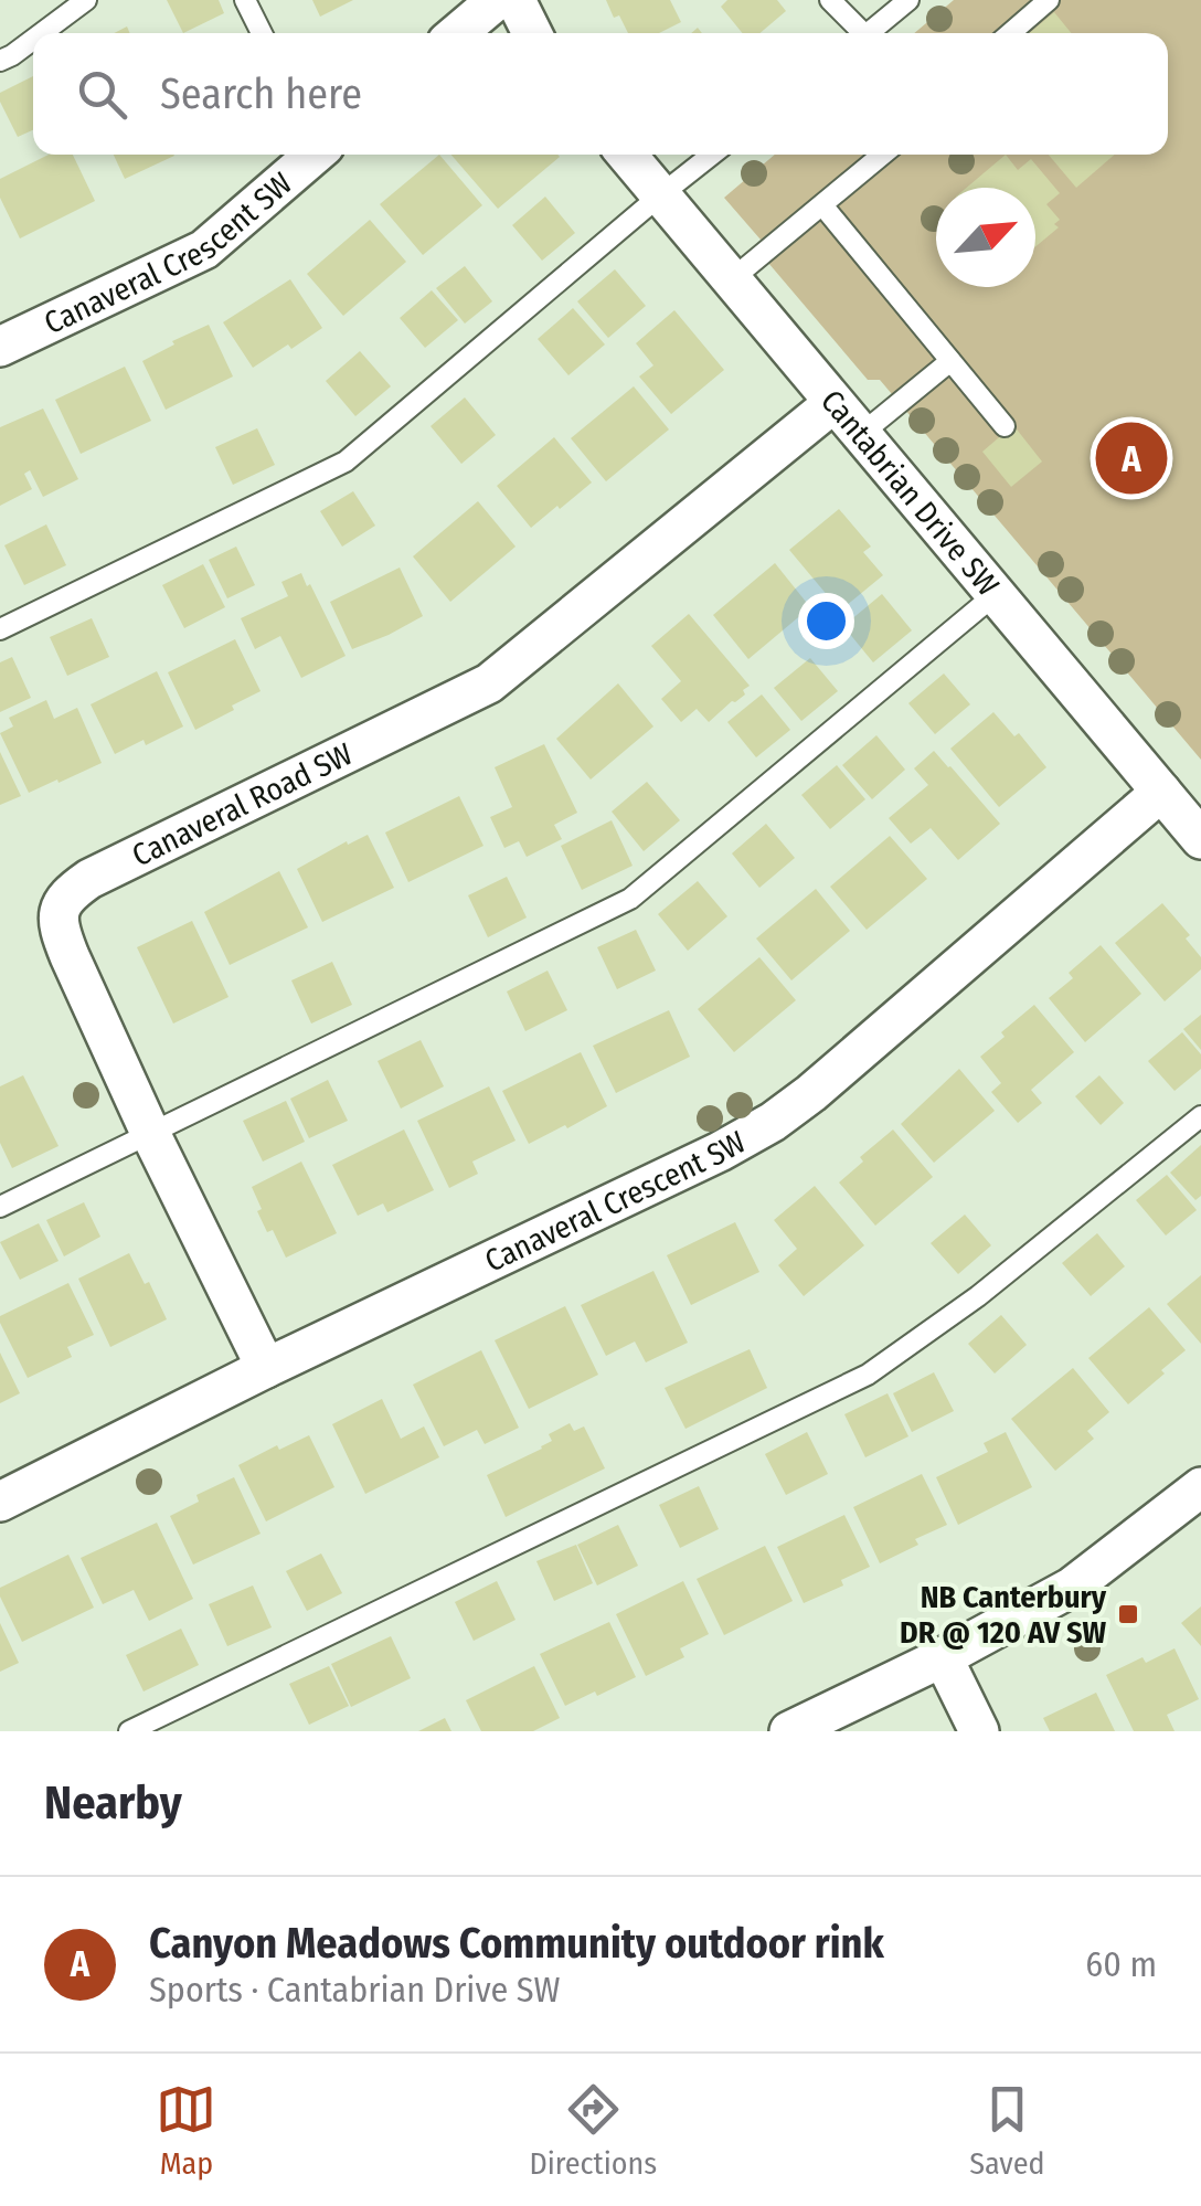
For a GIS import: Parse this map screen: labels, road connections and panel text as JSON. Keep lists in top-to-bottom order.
{
  "streets": {
    "street": ["Canaveral Crescent SW", "Cantabrian Drive SW", "Canaveral Road SW"]
  },
  "crossings": [
    ["Canaveral Crescent SW", "Cantabrian Drive SW"],
    ["Canaveral Crescent SW", "Canaveral Road SW"],
    ["Cantabrian Drive SW", "Canaveral Road SW"]
  ],
  "places": {
    "transit": ["NB Canterbury DR @ 120 AV SW"]
  },
  "north": "top right",
  "page": {
    "search": "Search here",
    "pins": "A",
    "heading": "Nearby",
    "list": [
      {
        "mark": "A",
        "name": "Canyon Meadows Community outdoor rink",
        "note": "Sports · Cantabrian Drive SW",
        "value": "60 m"
      }
    ],
    "nav": ["Map", "Directions", "Saved"]
  }
}
